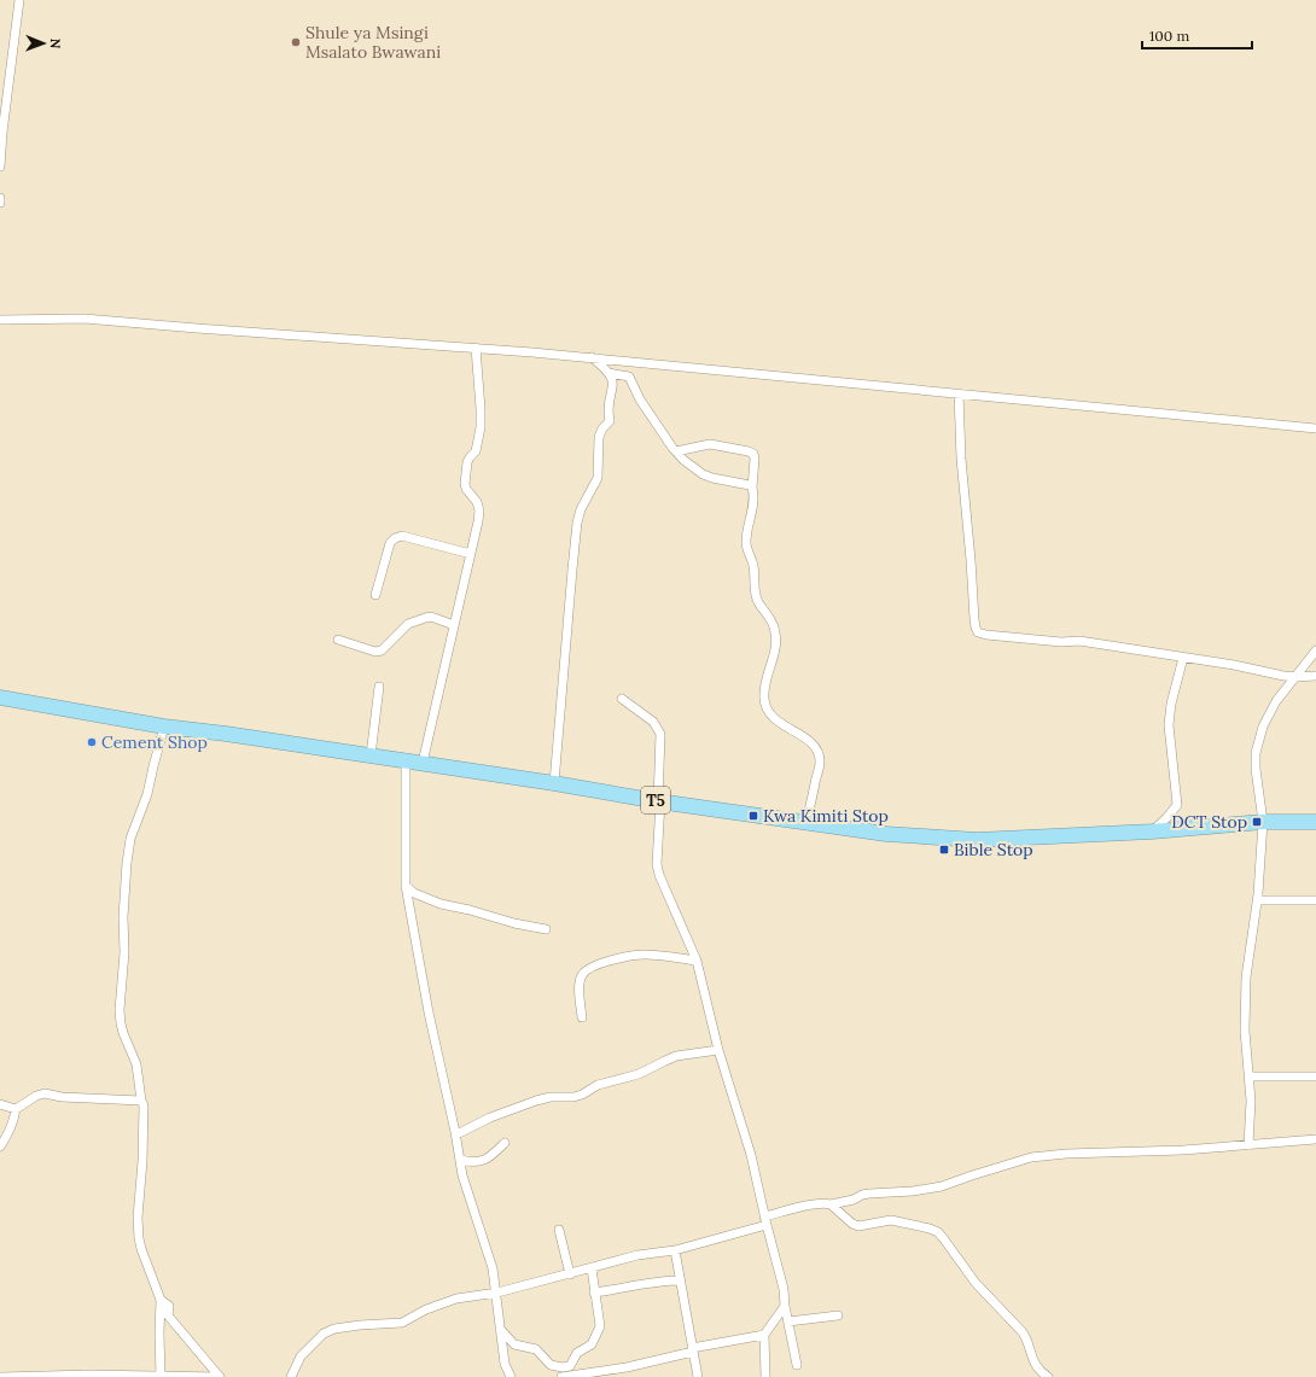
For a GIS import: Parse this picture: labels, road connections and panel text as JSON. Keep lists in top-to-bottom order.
{
  "streets": {
    "highway": ["T5"]
  },
  "places": {
    "other": ["Shule ya Msingi Msalato Bwawani", "Cement Shop"],
    "transit": ["Kwa Kimiti Stop", "DCT Stop", "Bible Stop"]
  },
  "scale_bar": "100 m",
  "north": "right"
}
